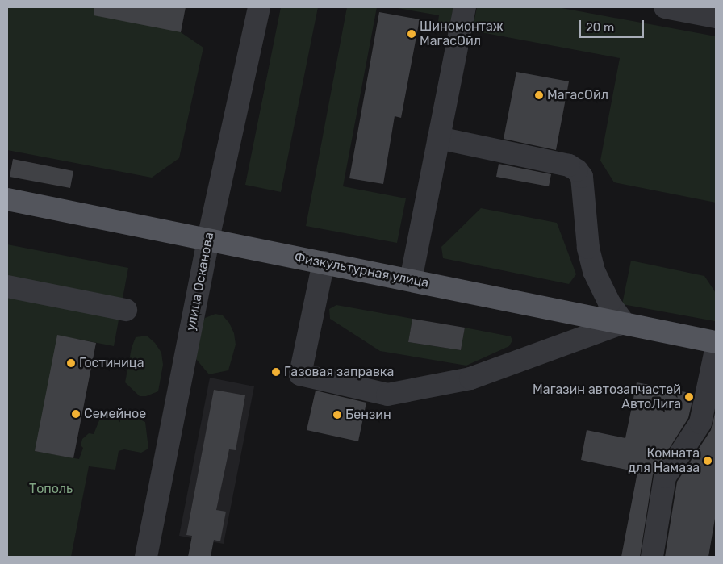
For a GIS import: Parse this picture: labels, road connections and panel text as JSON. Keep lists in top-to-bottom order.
{
  "streets": {
    "main road": ["Физкультурная улица"],
    "street": ["улица Осканова"]
  },
  "crossings": [
    ["Физкультурная улица", "улица Осканова"]
  ],
  "parks": ["Тополь"],
  "places": [
    "Шиномонтаж МагасОйл",
    "МагасОйл",
    "Гостиница",
    "Газовая заправка",
    "Магазин автозапчастей АвтоЛига",
    "Семейное",
    "Бензин",
    "Комната для Намаза"
  ],
  "scale_bar": "20 m"
}
